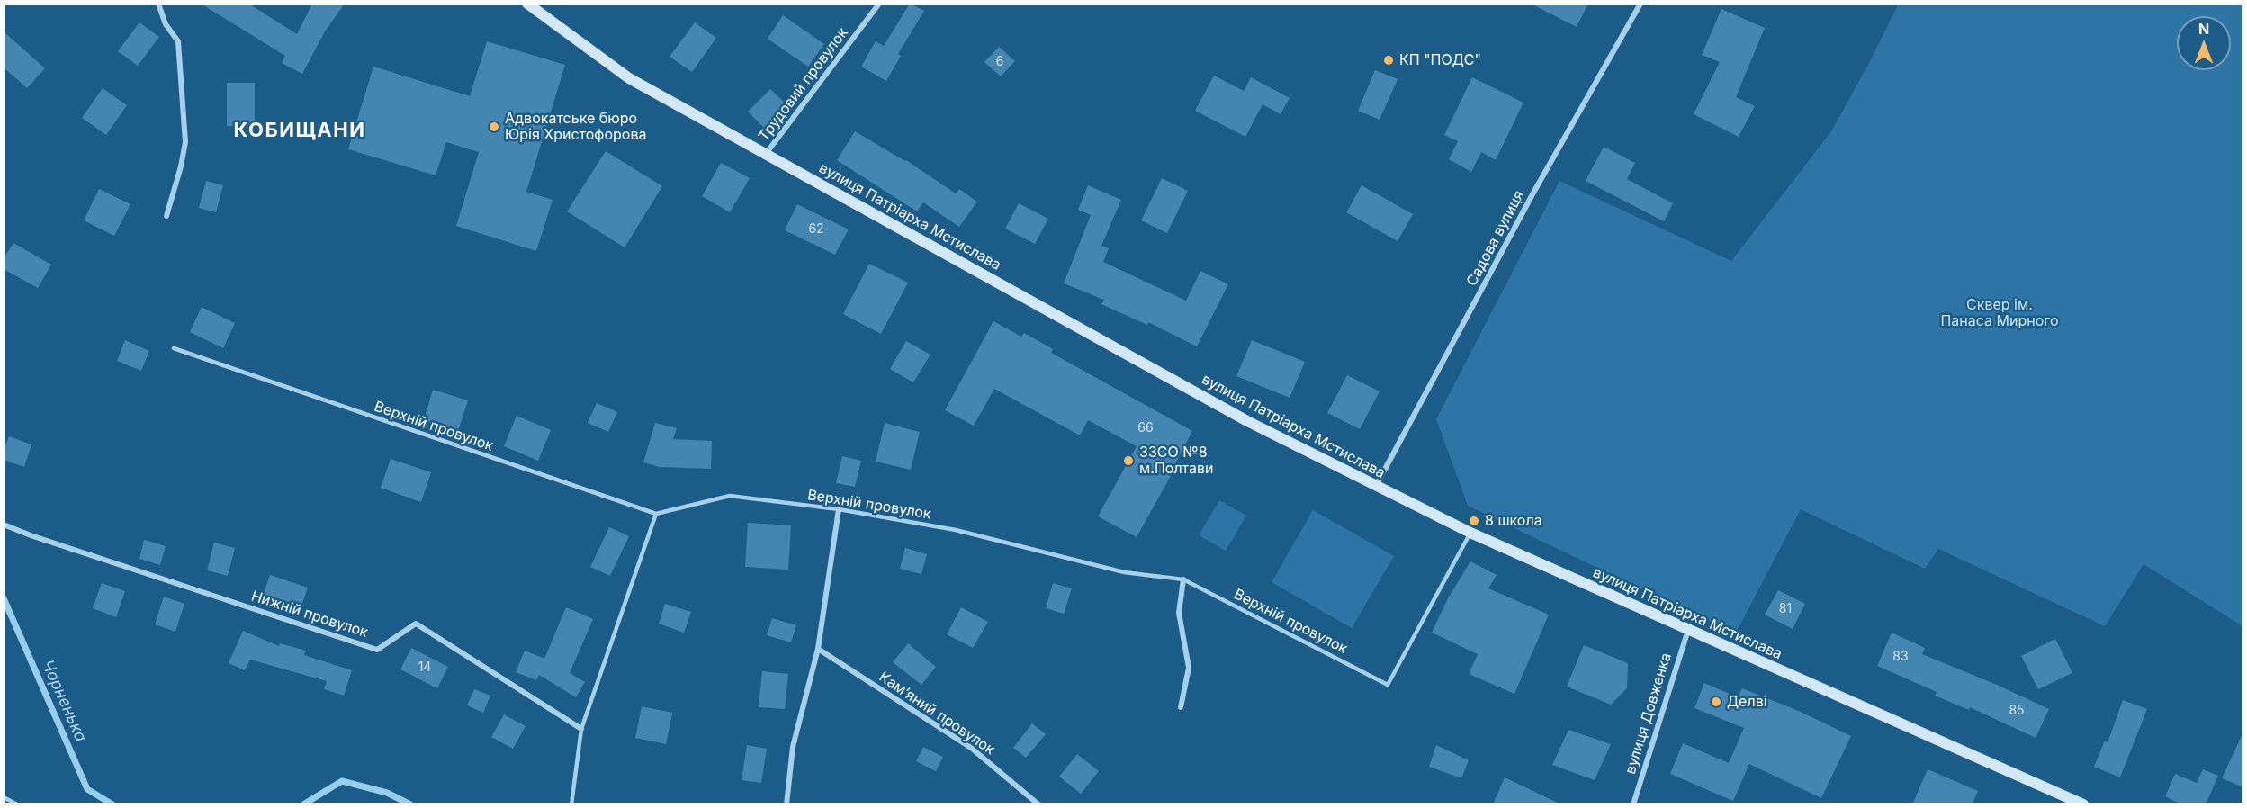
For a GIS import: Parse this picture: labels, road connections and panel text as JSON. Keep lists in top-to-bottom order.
{
  "streets": {
    "main road": ["вулиця Патріарха Мстислава"],
    "street": [
      "Трудовий провулок",
      "Садова вулиця",
      "Нижній провулок",
      "Камʼяний провулок",
      "вулиця Довженка"
    ],
    "lane": ["Верхній провулок"]
  },
  "crossings": [
    ["Трудовий провулок", "вулиця Патріарха Мстислава"],
    ["вулиця Патріарха Мстислава", "Садова вулиця"],
    ["вулиця Патріарха Мстислава", "Верхній провулок"],
    ["вулиця Патріарха Мстислава", "вулиця Довженка"]
  ],
  "districts": ["КОБИЩАНИ"],
  "water": ["Чорненька"],
  "parks": ["Сквер ім. Панаса Мирного"],
  "places": [
    "КП \"ПОДС\"",
    "Адвокатське бюро Юрія Христофорова",
    "ЗЗСО №8 м.Полтави",
    "8 школа",
    "Делві"
  ],
  "house_numbers": [
    "6",
    "62",
    "66",
    "81",
    "83",
    "14",
    "85"
  ],
  "north": "top"
}
